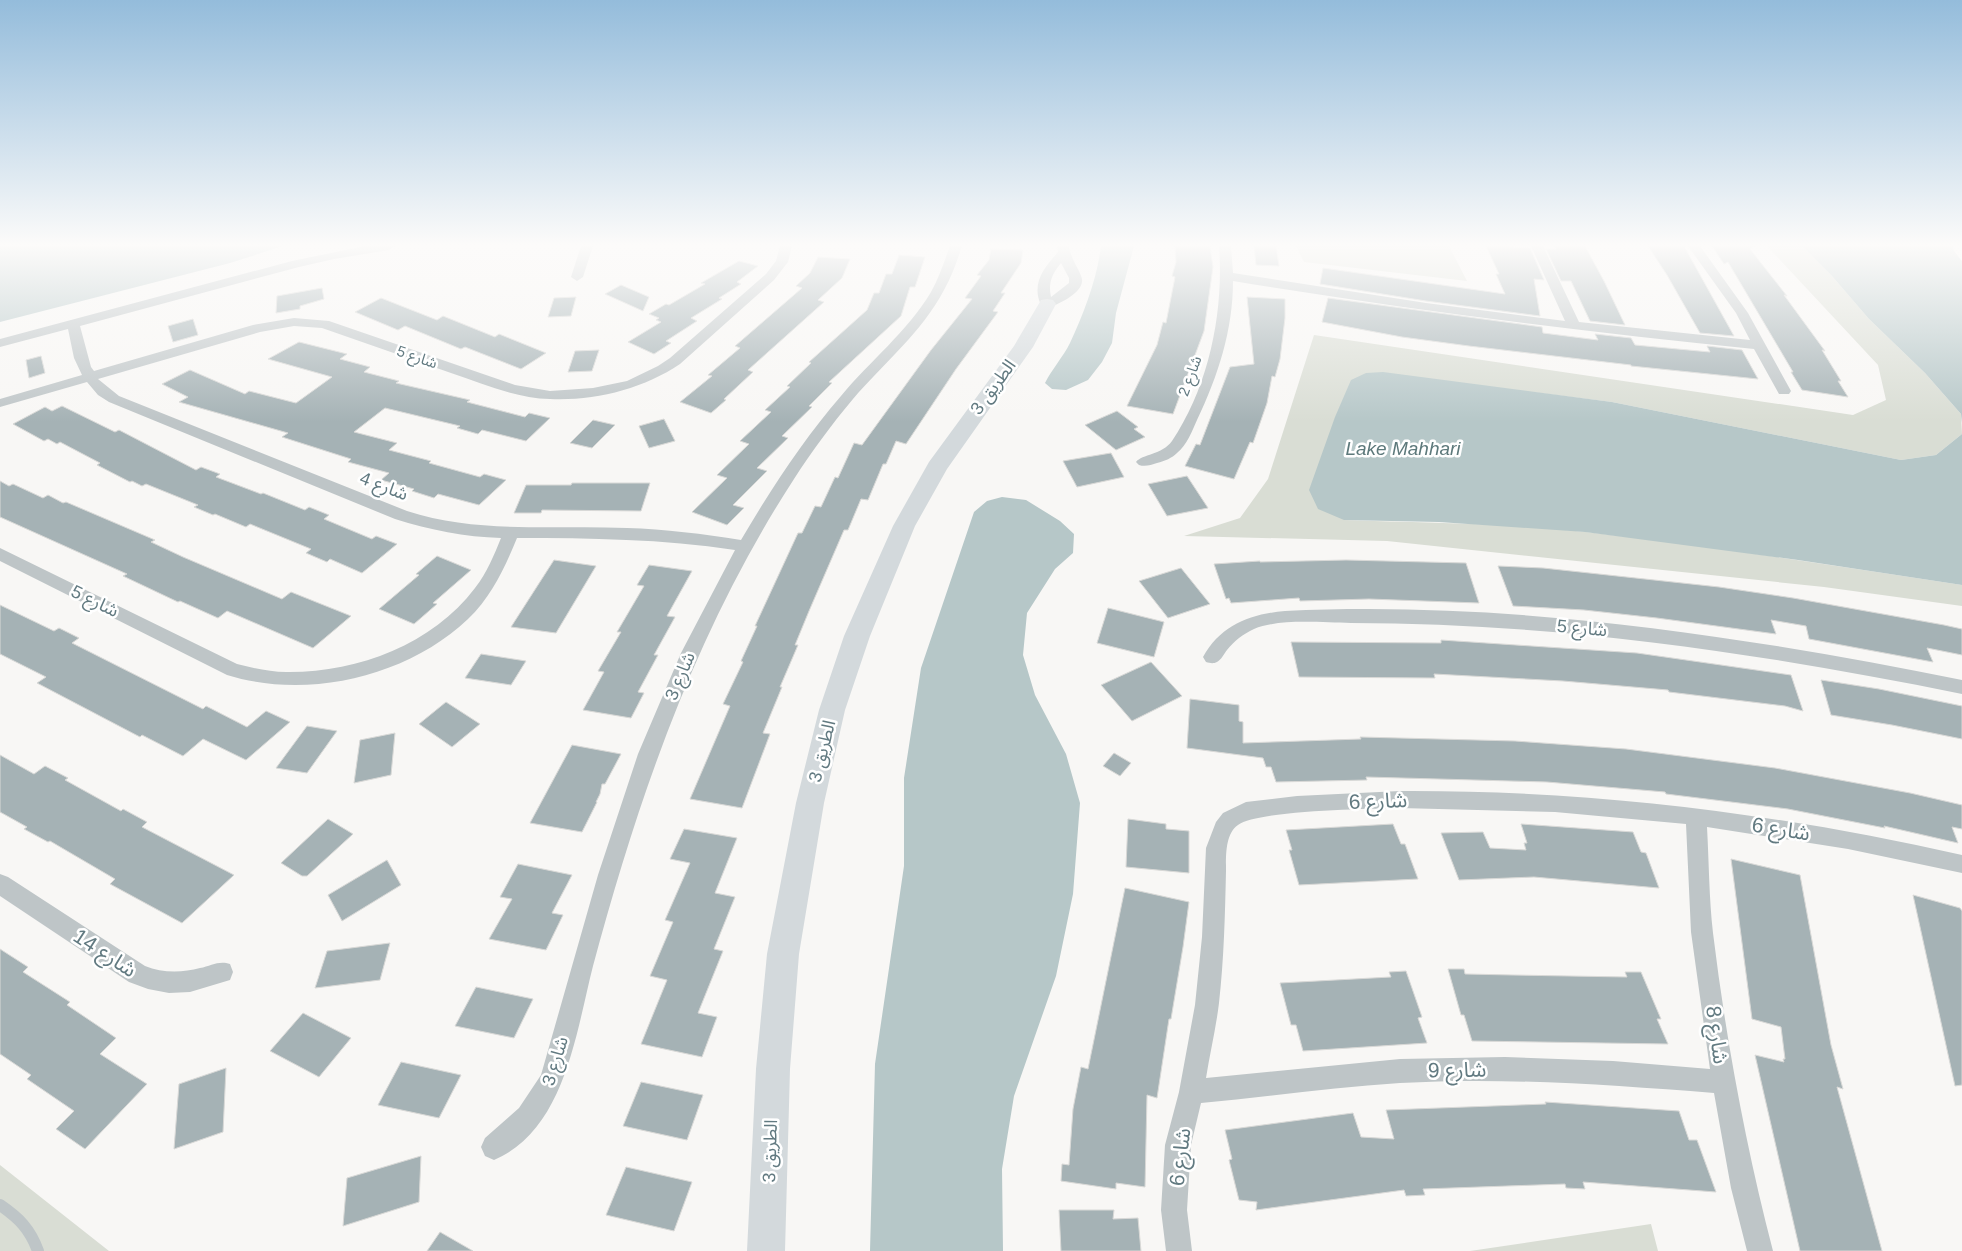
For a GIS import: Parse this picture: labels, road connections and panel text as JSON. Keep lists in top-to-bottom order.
{
  "streets": {
    "street": [
      "شارع 5",
      "شارع 2",
      "3 الطريق",
      "شارع 4",
      "شارع 3",
      "شارع 6",
      "شارع 14",
      "شارع 8",
      "شارع 9"
    ]
  },
  "crossings": [
    ["شارع 5", "شارع 4"],
    ["شارع 4", "شارع 3"],
    ["شارع 6", "شارع 8"],
    ["شارع 6", "شارع 9"],
    ["شارع 8", "شارع 9"]
  ],
  "water": ["Lake Mahhari"]
}
